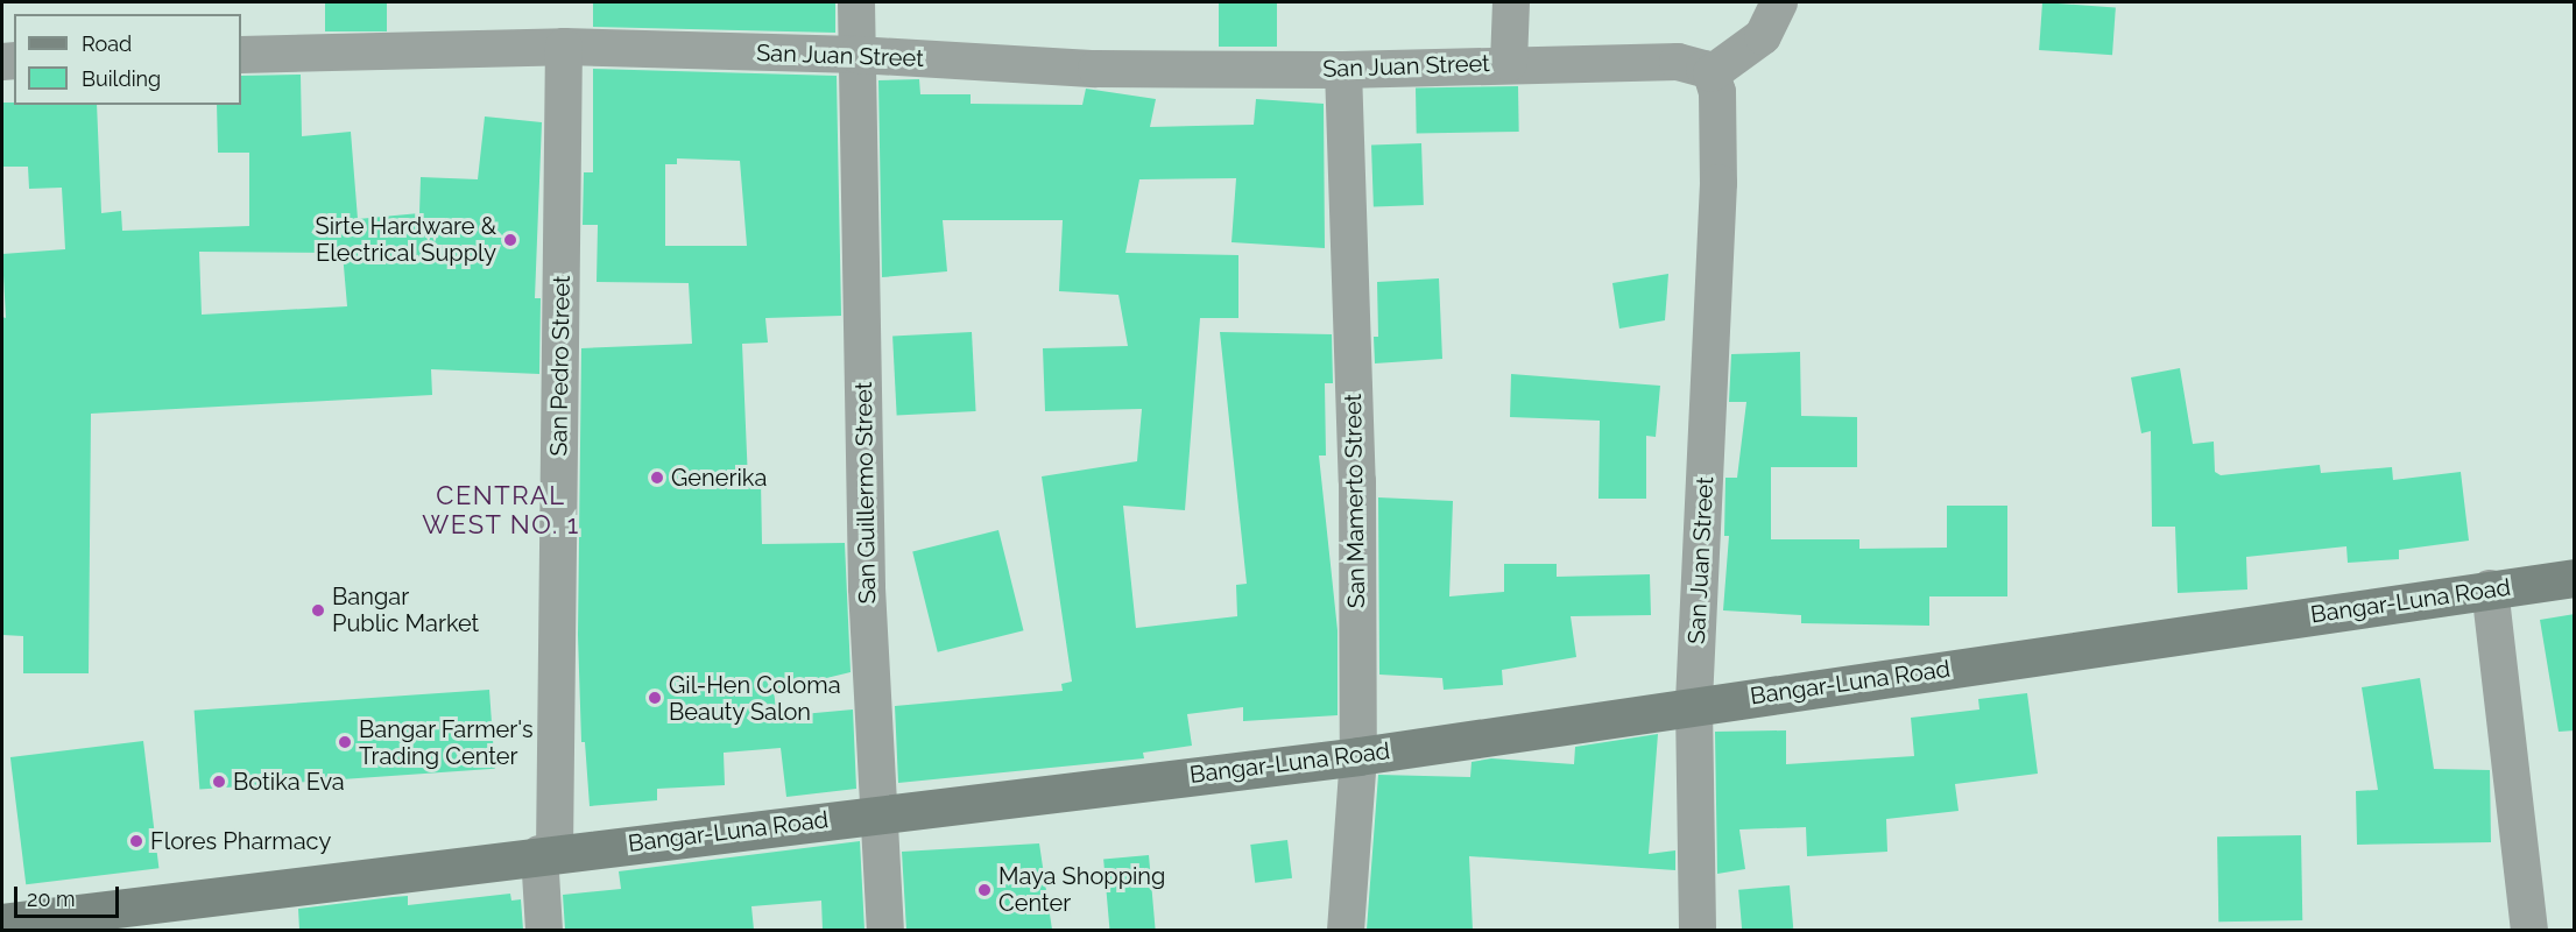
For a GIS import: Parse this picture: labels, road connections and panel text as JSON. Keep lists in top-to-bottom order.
{
  "streets": {
    "main road": ["Bangar-Luna Road"],
    "street": [
      "San Juan Street",
      "San Pedro Street",
      "San Guillermo Street",
      "San Mamerto Street"
    ]
  },
  "crossings": [
    ["San Juan Street", "San Pedro Street"],
    ["San Juan Street", "San Guillermo Street"],
    ["San Juan Street", "San Mamerto Street"],
    ["San Juan Street", "Bangar-Luna Road"],
    ["San Pedro Street", "Bangar-Luna Road"],
    ["San Guillermo Street", "Bangar-Luna Road"],
    ["San Mamerto Street", "Bangar-Luna Road"]
  ],
  "districts": ["CENTRAL WEST NO. 1"],
  "places": [
    "Sirte Hardware & Electrical Supply",
    "Generika",
    "Bangar Public Market",
    "Gil-Hen Coloma Beauty Salon",
    "Bangar Farmer's Trading Center",
    "Botika Eva",
    "Flores Pharmacy",
    "Maya Shopping Center"
  ],
  "legend": ["Road", "Building"],
  "scale_bar": "20 m"
}
